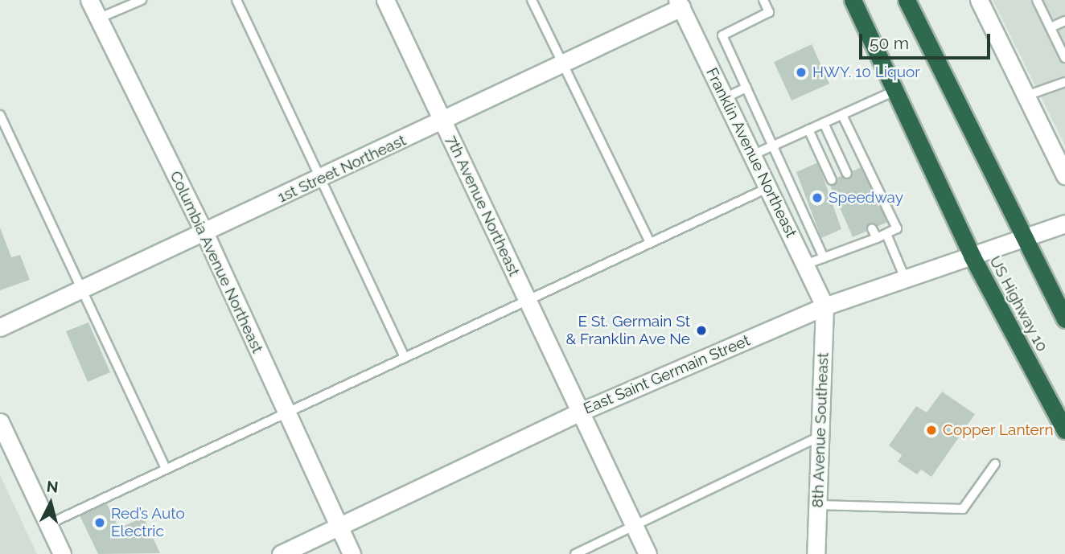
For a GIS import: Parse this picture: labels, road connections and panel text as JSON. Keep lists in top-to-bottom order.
{
  "streets": {
    "highway": ["US Highway 10"],
    "street": [
      "Franklin Avenue Northeast",
      "1st Street Northeast",
      "7th Avenue Northeast",
      "Columbia Avenue Northeast",
      "East Saint Germain Street",
      "8th Avenue Southeast"
    ]
  },
  "crossings": [
    ["Franklin Avenue Northeast", "1st Street Northeast"],
    ["Franklin Avenue Northeast", "East Saint Germain Street"],
    ["Franklin Avenue Northeast", "8th Avenue Southeast"],
    ["1st Street Northeast", "7th Avenue Northeast"],
    ["1st Street Northeast", "Columbia Avenue Northeast"],
    ["7th Avenue Northeast", "East Saint Germain Street"],
    ["Columbia Avenue Northeast", "East Saint Germain Street"],
    ["US Highway 10", "East Saint Germain Street"],
    ["East Saint Germain Street", "8th Avenue Southeast"]
  ],
  "places": [
    "HWY. 10 Liquor",
    "Speedway",
    "E St. Germain St & Franklin Ave Ne",
    "Copper Lantern",
    "Red’s Auto Electric"
  ],
  "scale_bar": "50 m",
  "north": "top"
}
